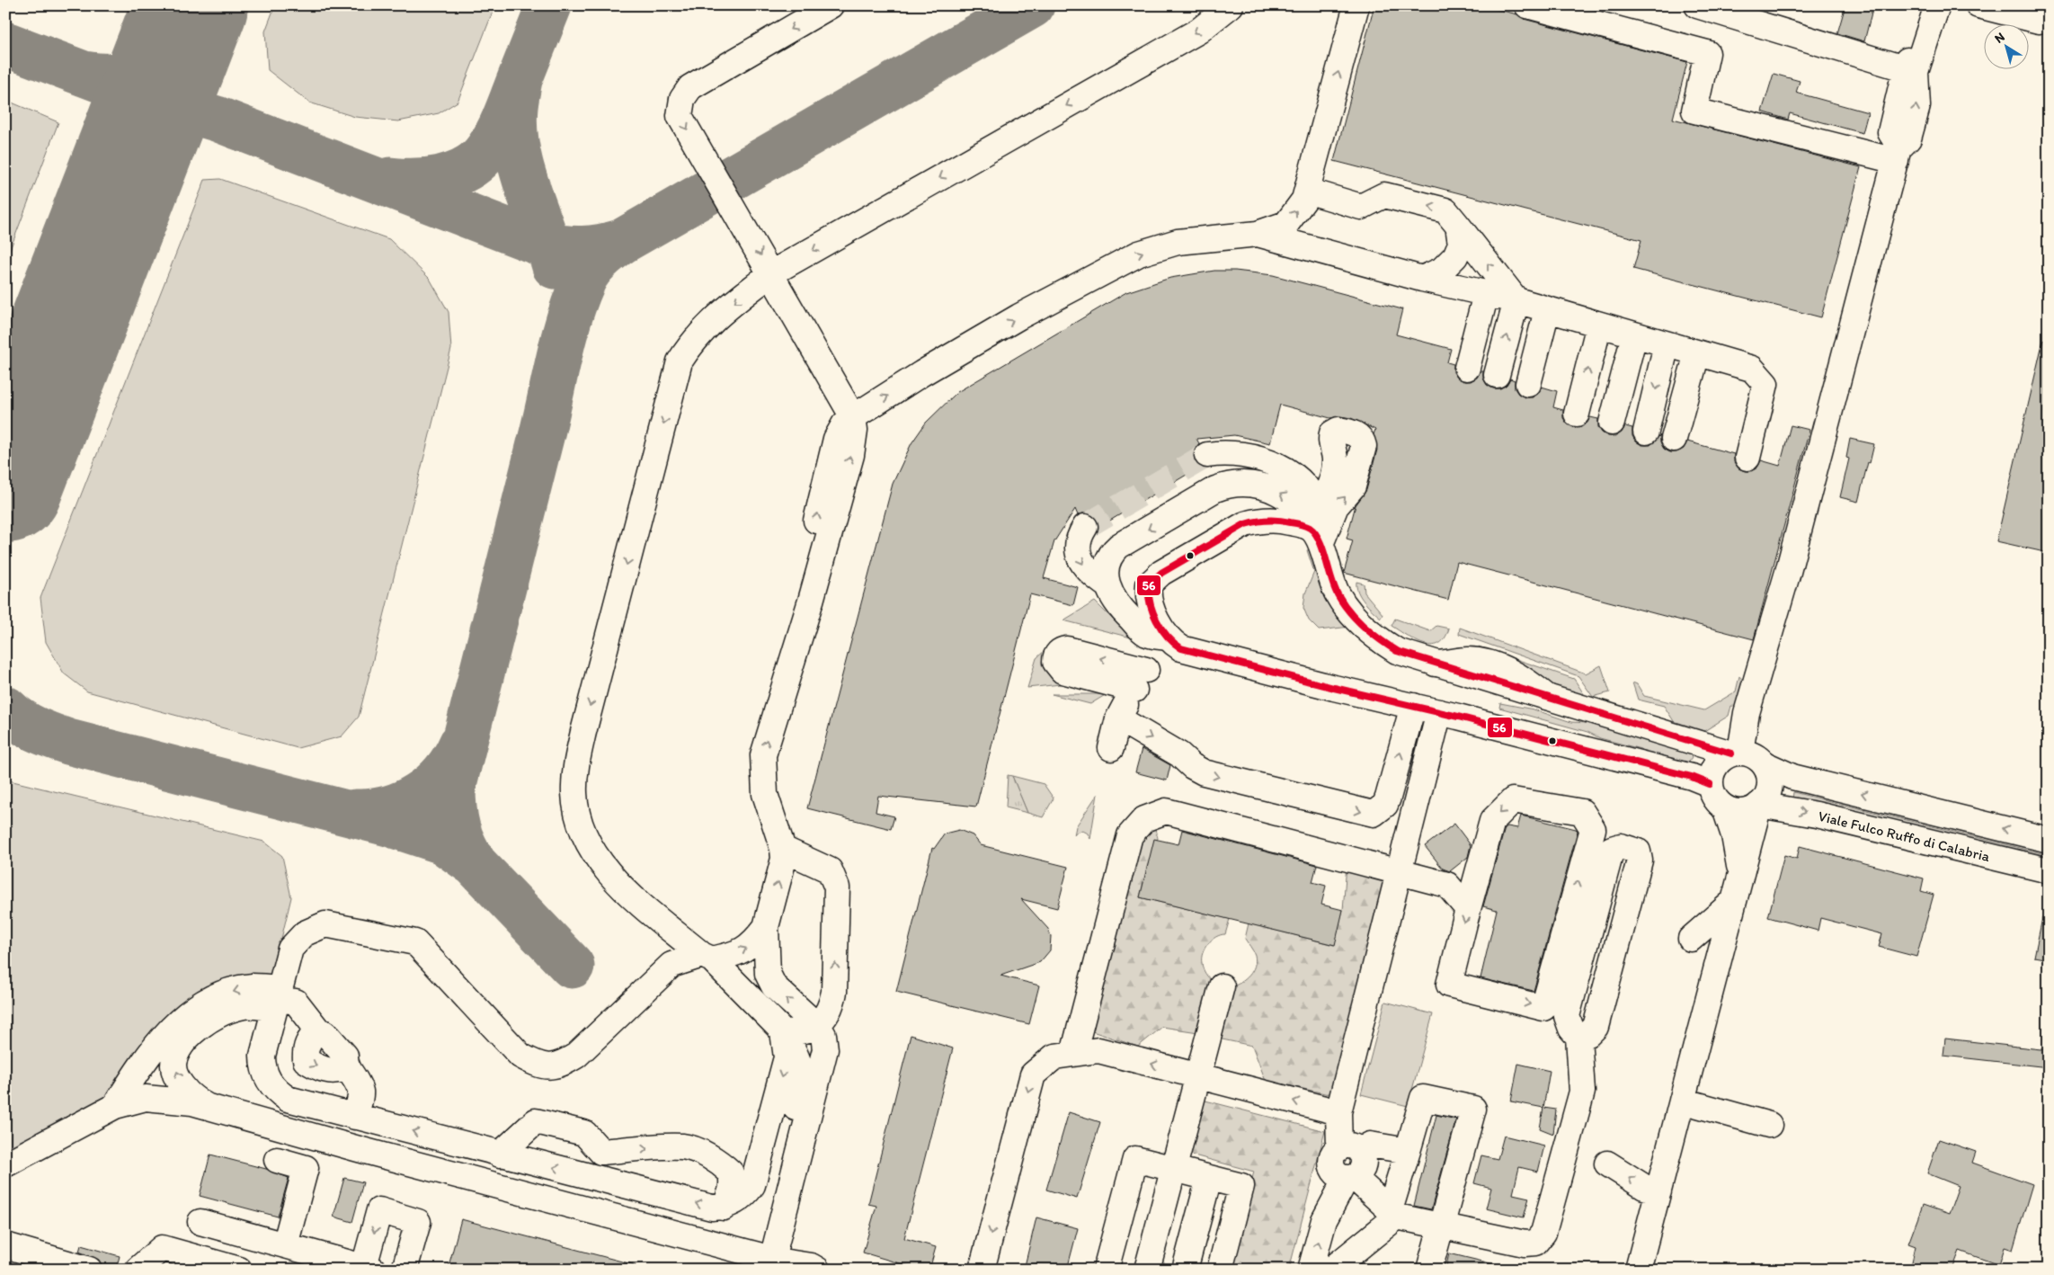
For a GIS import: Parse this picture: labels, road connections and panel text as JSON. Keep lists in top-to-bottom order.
{
  "streets": {
    "main road": ["Viale Fulco Ruffo di Calabria"]
  },
  "lines": ["transit line 56"],
  "north": "top left"
}
